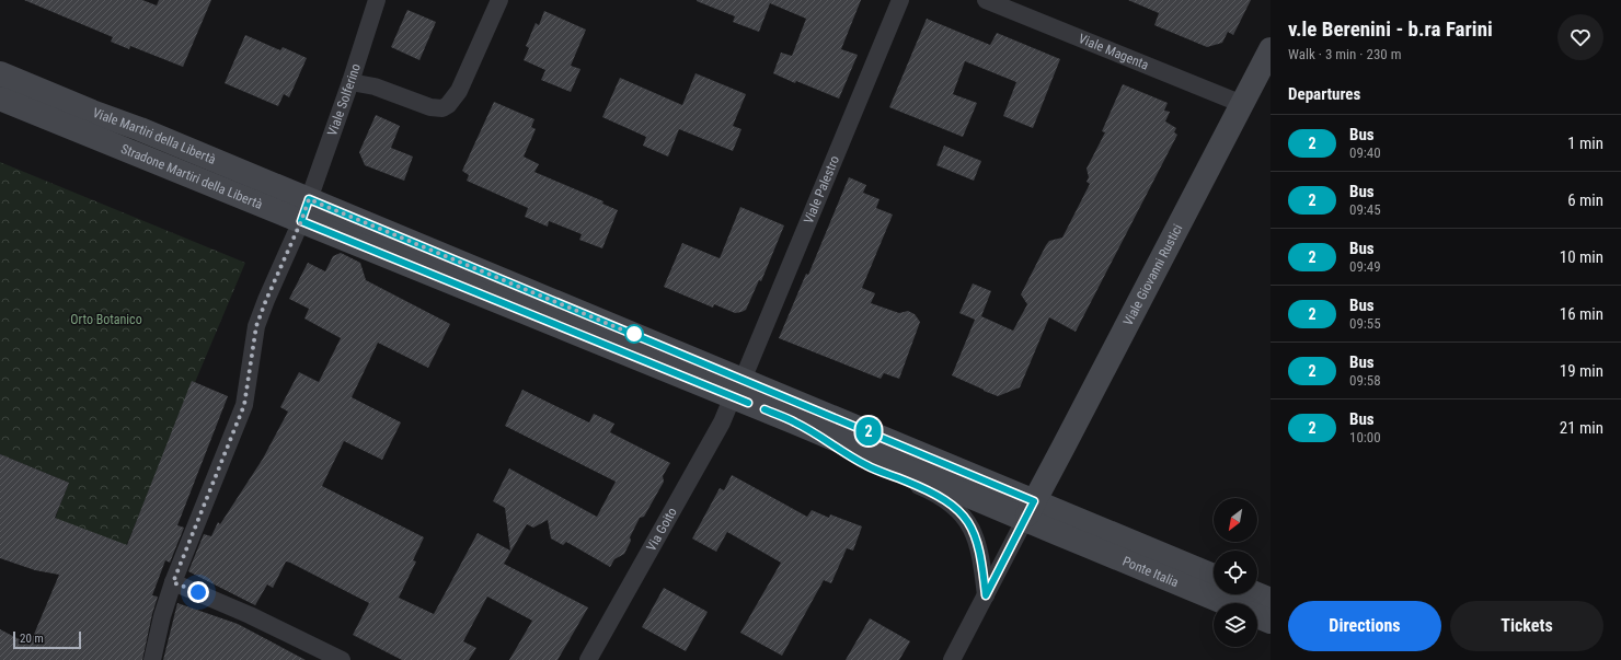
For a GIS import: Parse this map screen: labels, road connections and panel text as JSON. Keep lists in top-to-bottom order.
{
  "streets": {
    "main road": [
      "Viale Martiri della Libertà",
      "Stradone Martiri della Libertà",
      "Viale Giovanni Rustici",
      "Ponte Italia"
    ],
    "street": [
      "Viale Magenta",
      "Viale Solferino",
      "Viale Palestro",
      "Via Goito"
    ]
  },
  "crossings": [
    ["Viale Magenta", "Viale Giovanni Rustici"],
    ["Viale Solferino", "Viale Martiri della Libertà"],
    ["Viale Solferino", "Stradone Martiri della Libertà"],
    ["Viale Martiri della Libertà", "Stradone Martiri della Libertà"],
    ["Viale Martiri della Libertà", "Viale Palestro"],
    ["Viale Martiri della Libertà", "Via Goito"],
    ["Stradone Martiri della Libertà", "Viale Palestro"],
    ["Stradone Martiri della Libertà", "Via Goito"],
    ["Viale Palestro", "Via Goito"]
  ],
  "parks": ["Orto Botanico"],
  "lines": ["bus line 2"],
  "scale_bar": "20 m",
  "north": "bottom left",
  "page": {
    "on_map": "2",
    "heading": [
      ["v.le Berenini - b.ra Farini", "Walk · 3 min · 230 m"],
      "Departures"
    ],
    "list": [
      {
        "mark": "2",
        "name": "Bus",
        "note": "09:40",
        "value": "1 min"
      },
      {
        "mark": "2",
        "name": "Bus",
        "note": "09:45",
        "value": "6 min"
      },
      {
        "mark": "2",
        "name": "Bus",
        "note": "09:49",
        "value": "10 min"
      },
      {
        "mark": "2",
        "name": "Bus",
        "note": "09:55",
        "value": "16 min"
      },
      {
        "mark": "2",
        "name": "Bus",
        "note": "09:58",
        "value": "19 min"
      },
      {
        "mark": "2",
        "name": "Bus",
        "note": "10:00",
        "value": "21 min"
      }
    ],
    "buttons": ["Directions", "Tickets"],
    "scale": "20 m"
  }
}
